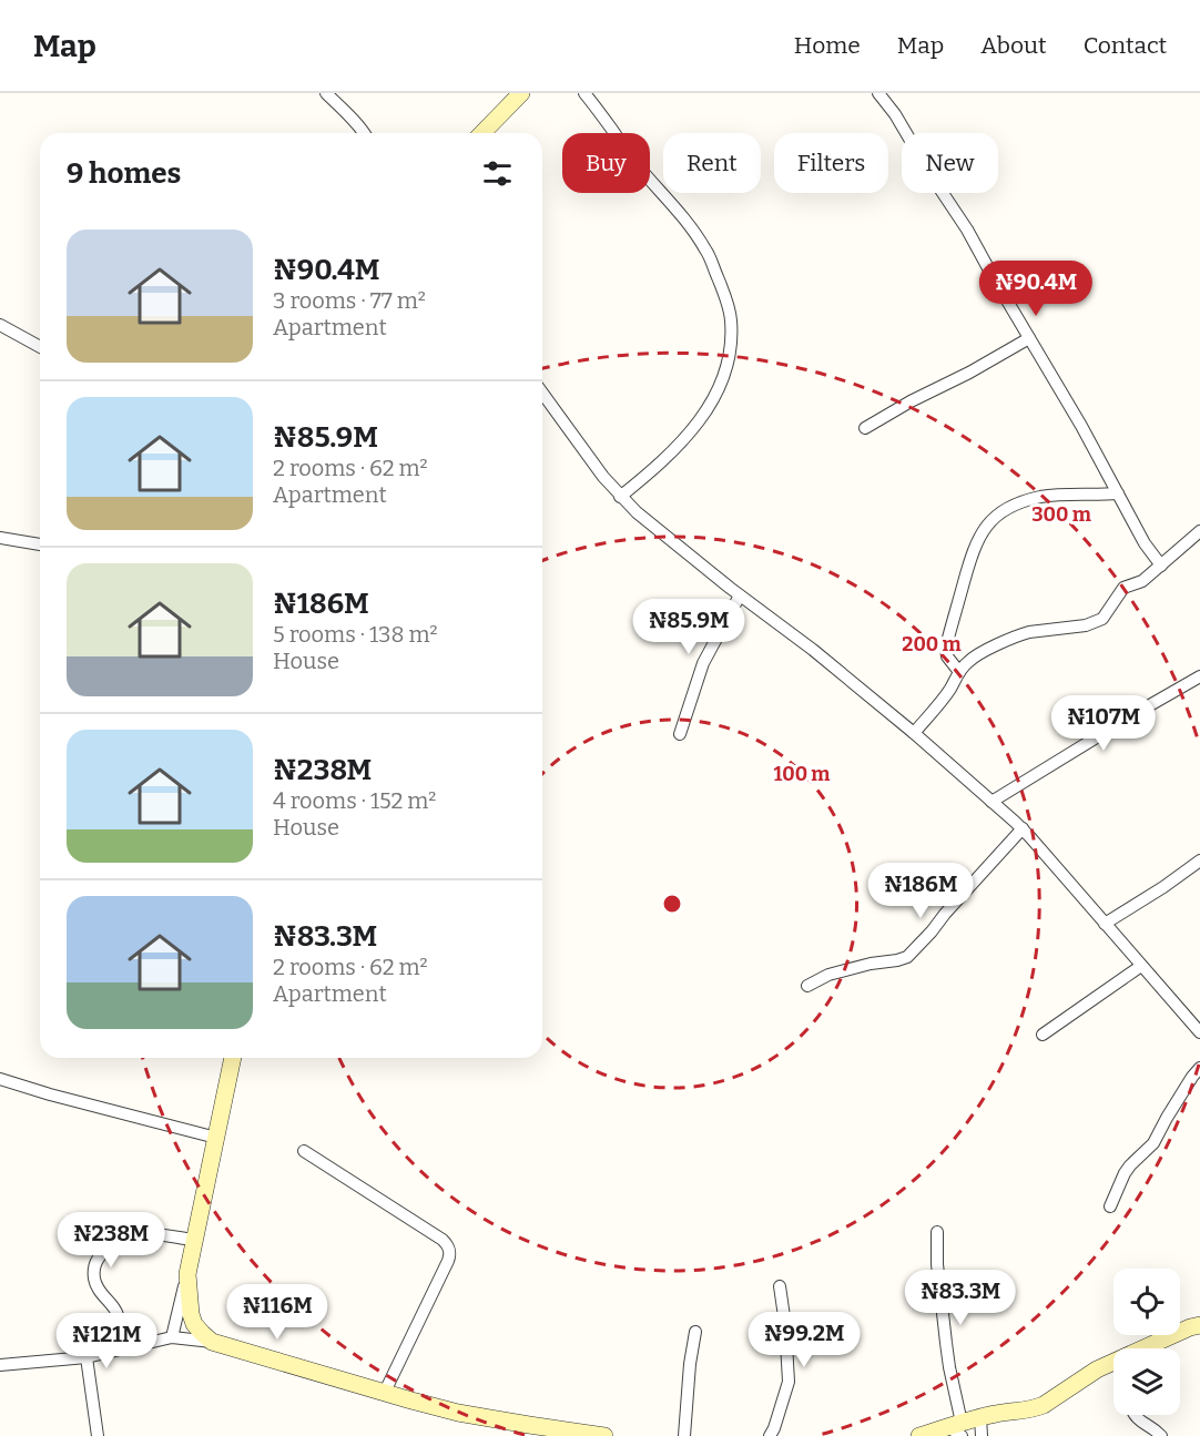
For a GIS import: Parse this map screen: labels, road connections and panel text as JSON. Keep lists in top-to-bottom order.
{
  "page": {
    "header": "Map",
    "nav": [
      "Home",
      "Map",
      "About",
      "Contact"
    ],
    "chip": [
      "Buy",
      "Rent",
      "Filters",
      "New"
    ],
    "heading": "9 homes",
    "list": [
      {
        "name": "₦90.4M",
        "note": "3 rooms · 77 m² · Apartment"
      },
      {
        "name": "₦85.9M",
        "note": "2 rooms · 62 m² · Apartment"
      },
      {
        "name": "₦186M",
        "note": "5 rooms · 138 m² · House"
      },
      {
        "name": "₦238M",
        "note": "4 rooms · 152 m² · House"
      },
      {
        "name": "₦83.3M",
        "note": "2 rooms · 62 m² · Apartment"
      }
    ],
    "price": [
      "₦90.4M",
      "₦85.9M",
      "₦107M",
      "₦186M",
      "₦238M",
      "₦83.3M",
      "₦116M",
      "₦99.2M",
      "₦121M"
    ]
  },
  "rings": ["300 m", "200 m", "100 m"]
}
